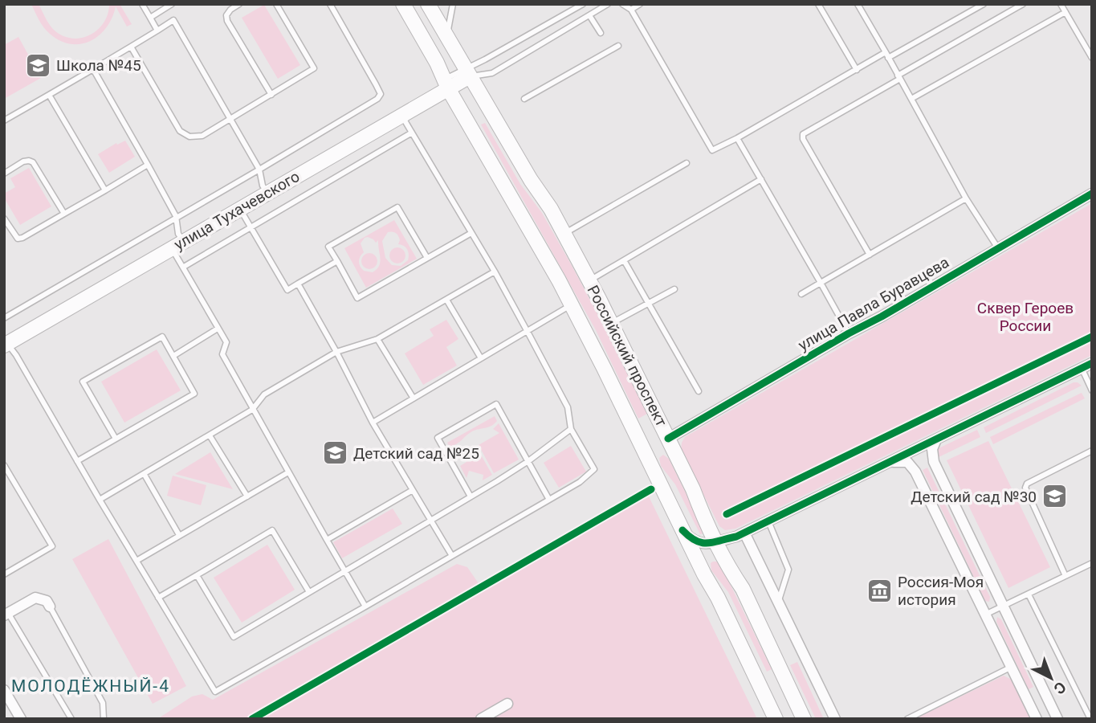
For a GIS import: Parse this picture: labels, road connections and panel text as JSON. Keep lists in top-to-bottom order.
{
  "streets": {
    "main road": ["улица Тухачевского", "Российский проспект"],
    "street": ["улица Павла Буравцева"]
  },
  "crossings": [
    ["улица Тухачевского", "Российский проспект"],
    ["улица Павла Буравцева", "Российский проспект"]
  ],
  "districts": ["МОЛОДЁЖНЫЙ-4"],
  "parks": ["Сквер Героев России"],
  "places": {
    "school or university": ["Школа №45", "Детский сад №25", "Детский сад №30"],
    "museum": ["Россия-Моя история"]
  },
  "north": "bottom right"
}
